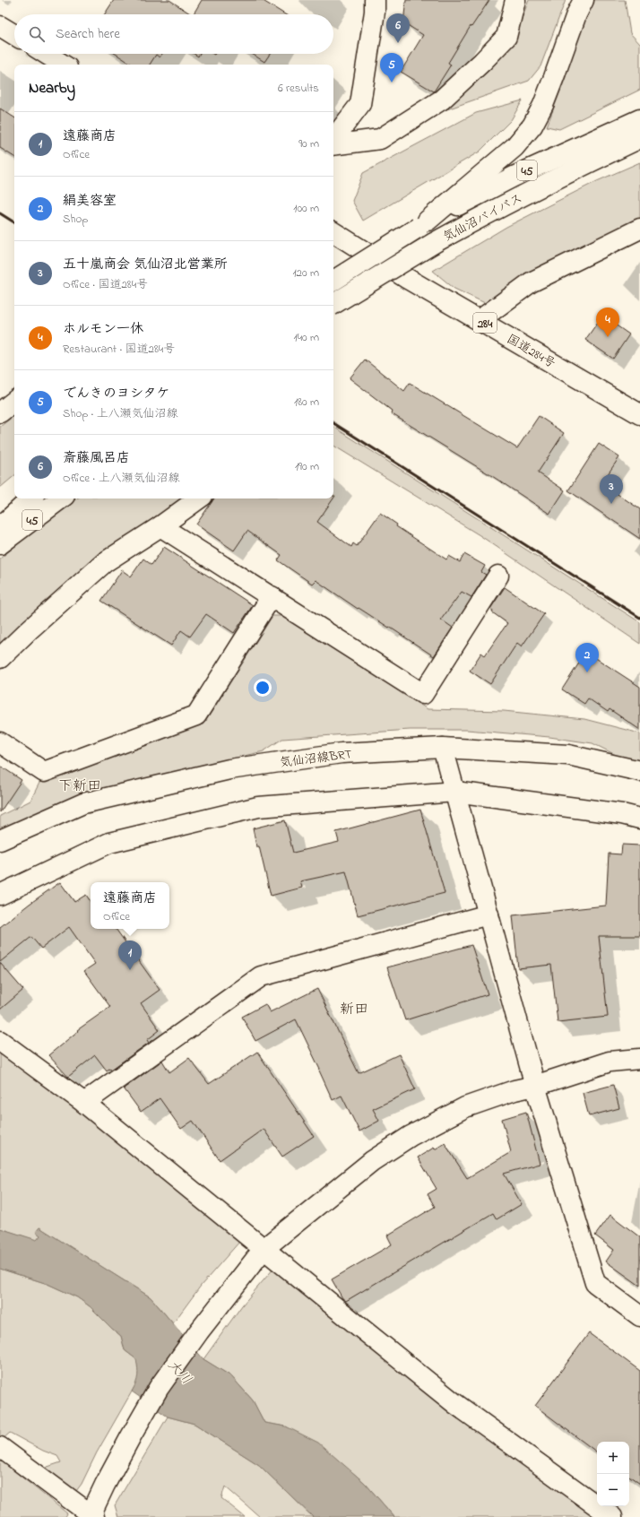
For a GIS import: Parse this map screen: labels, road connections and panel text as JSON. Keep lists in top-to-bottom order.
{
  "streets": {
    "main road": [
      "45",
      "気仙沼バイパス",
      "284",
      "国道284号",
      "気仙沼線BRT"
    ]
  },
  "districts": ["下新田", "新田"],
  "water": ["大川"],
  "page": {
    "pins": [
      "6",
      "5",
      "4",
      "3",
      "2",
      "1"
    ],
    "search": "Search here",
    "heading": ["Nearby", "6 results"],
    "list": [
      {
        "mark": "1",
        "name": "遠藤商店",
        "note": "Office",
        "value": "90 m"
      },
      {
        "mark": "2",
        "name": "絹美容室",
        "note": "Shop",
        "value": "100 m"
      },
      {
        "mark": "3",
        "name": "五十嵐商会 気仙沼北営業所",
        "note": "Office · 国道284号",
        "value": "120 m"
      },
      {
        "mark": "4",
        "name": "ホルモン一休",
        "note": "Restaurant · 国道284号",
        "value": "140 m"
      },
      {
        "mark": "5",
        "name": "でんきのヨシタケ",
        "note": "Shop · 上八瀬気仙沼線",
        "value": "180 m"
      },
      {
        "mark": "6",
        "name": "斎藤風呂店",
        "note": "Office · 上八瀬気仙沼線",
        "value": "190 m"
      }
    ],
    "popup": ["遠藤商店", "Office"],
    "map_buttons": ["+", "−"]
  }
}
